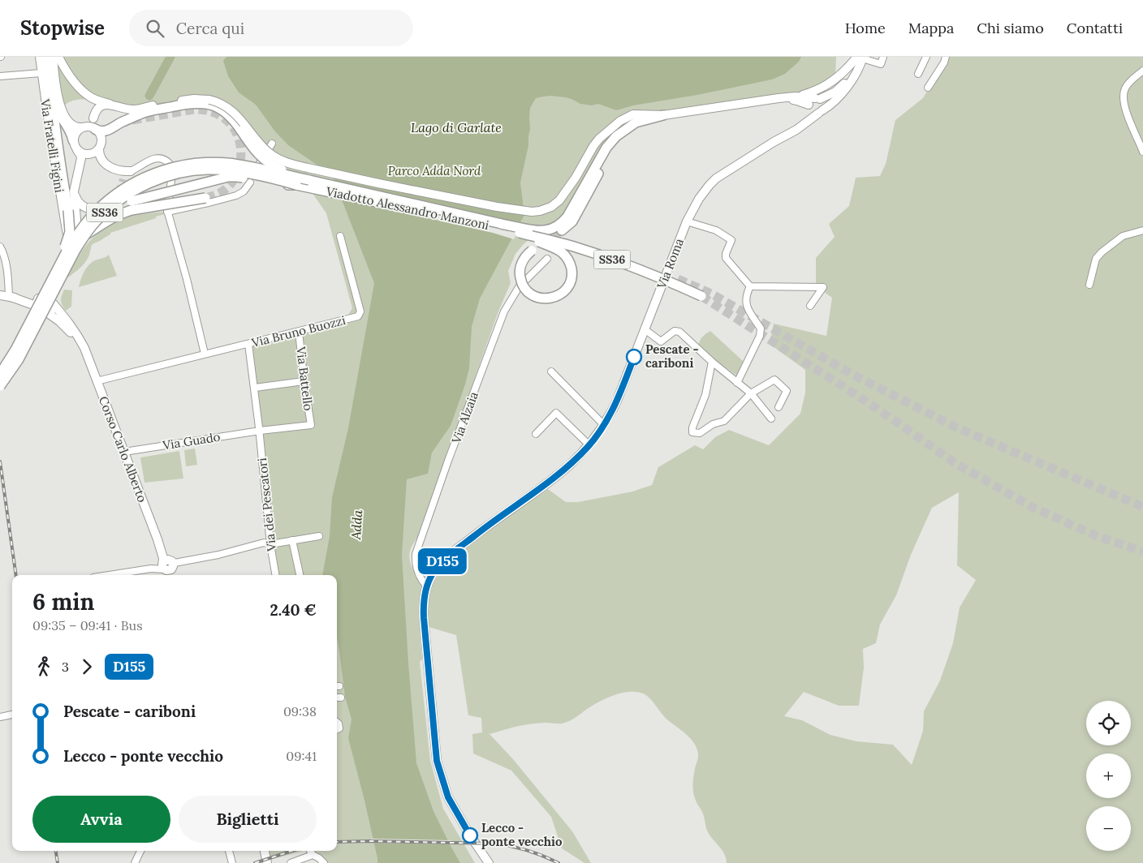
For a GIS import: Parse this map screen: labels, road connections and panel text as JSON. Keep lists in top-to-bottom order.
{
  "streets": {
    "highway": ["Viadotto Alessandro Manzoni", "SS36"],
    "main road": ["Via Roma", "Corso Carlo Alberto"],
    "street": [
      "Via Fratelli Figini",
      "Via Bruno Buozzi",
      "Via Battello",
      "Via Alzaia",
      "Via Guado",
      "Via dei Pescatori"
    ]
  },
  "crossings": [
    ["Viadotto Alessandro Manzoni", "SS36"],
    ["Via Roma", "Via Alzaia"],
    ["Via Bruno Buozzi", "Via Battello"],
    ["Via Bruno Buozzi", "Corso Carlo Alberto"],
    ["Via Bruno Buozzi", "Via dei Pescatori"],
    ["Via Battello", "Via Guado"],
    ["Via Guado", "Corso Carlo Alberto"],
    ["Via Guado", "Via dei Pescatori"]
  ],
  "water": ["Lago di Garlate", "Adda"],
  "parks": ["Parco Adda Nord"],
  "places": ["Pescate - cariboni", "Lecco - ponte vecchio"],
  "lines": ["bus line D155"],
  "page": {
    "header": "Stopwise",
    "search": "Cerca qui",
    "nav": [
      "Home",
      "Mappa",
      "Chi siamo",
      "Contatti"
    ],
    "on_map": "D155",
    "heading": ["6 min", "09:35 – 09:41 · Bus", "2.40 €"],
    "legs": ["3", "D155"],
    "list": [
      {
        "name": "Pescate - cariboni",
        "value": "09:38"
      },
      {
        "name": "Lecco - ponte vecchio",
        "value": "09:41"
      }
    ],
    "map_buttons": ["+", "−"],
    "buttons": ["Avvia", "Biglietti"]
  }
}
